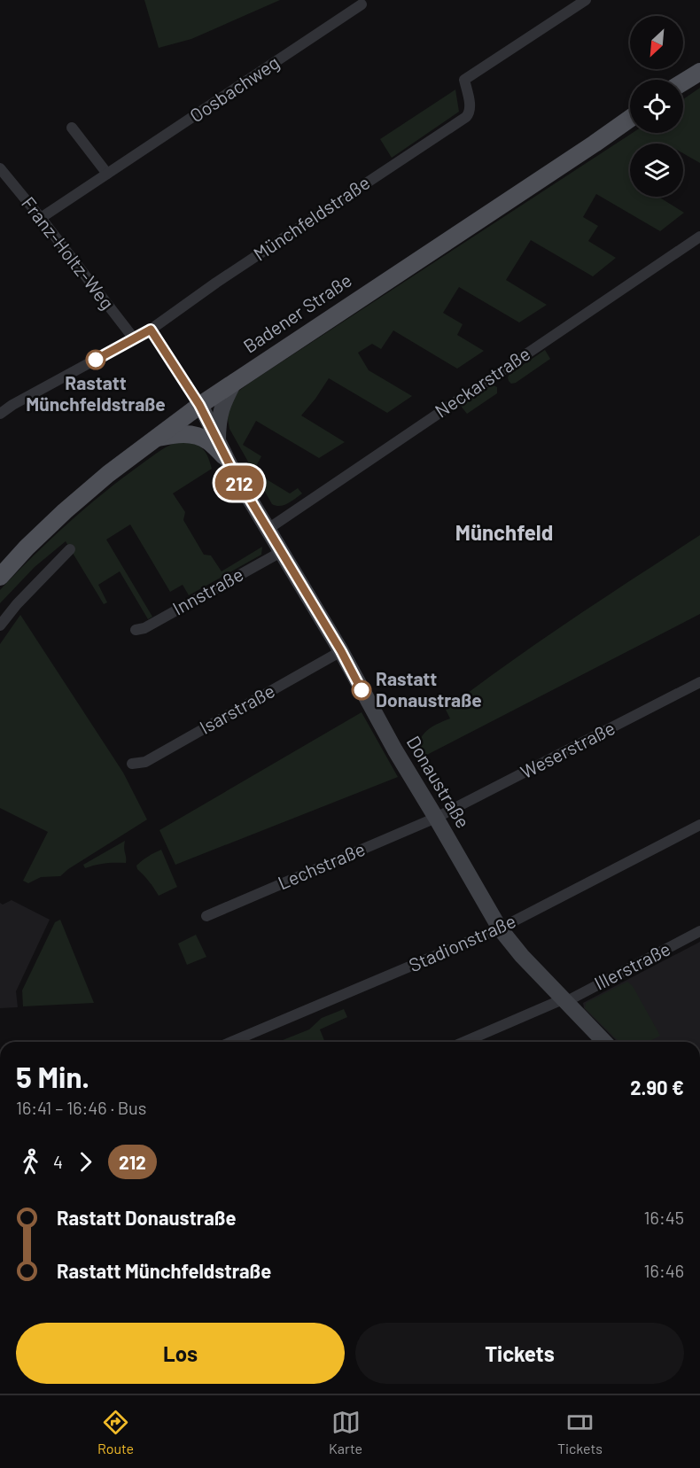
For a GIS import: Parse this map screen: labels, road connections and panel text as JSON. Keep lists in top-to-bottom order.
{
  "streets": {
    "main road": ["Badener Straße"],
    "street": [
      "Oosbachweg",
      "Münchfeldstraße",
      "Franz-Holtz-Weg",
      "Neckarstraße",
      "Innstraße",
      "Isarstraße",
      "Weserstraße",
      "Donaustraße",
      "Lechstraße",
      "Stadionstraße",
      "Illerstraße"
    ]
  },
  "crossings": [
    ["Oosbachweg", "Franz-Holtz-Weg"],
    ["Münchfeldstraße", "Franz-Holtz-Weg"],
    ["Badener Straße", "Donaustraße"],
    ["Neckarstraße", "Donaustraße"],
    ["Innstraße", "Donaustraße"],
    ["Isarstraße", "Donaustraße"],
    ["Weserstraße", "Donaustraße"],
    ["Weserstraße", "Lechstraße"],
    ["Donaustraße", "Lechstraße"],
    ["Donaustraße", "Stadionstraße"],
    ["Donaustraße", "Illerstraße"]
  ],
  "districts": ["Münchfeld"],
  "places": ["Rastatt Münchfeldstraße", "Rastatt Donaustraße"],
  "lines": ["bus line 212"],
  "north": "bottom left",
  "page": {
    "on_map": "212",
    "heading": ["5 Min.", "16:41 – 16:46 · Bus", "2.90 €"],
    "legs": ["4", "212"],
    "list": [
      {
        "name": "Rastatt Donaustraße",
        "value": "16:45"
      },
      {
        "name": "Rastatt Münchfeldstraße",
        "value": "16:46"
      }
    ],
    "buttons": ["Los", "Tickets"],
    "tabs": ["Route", "Karte", "Tickets"]
  }
}
